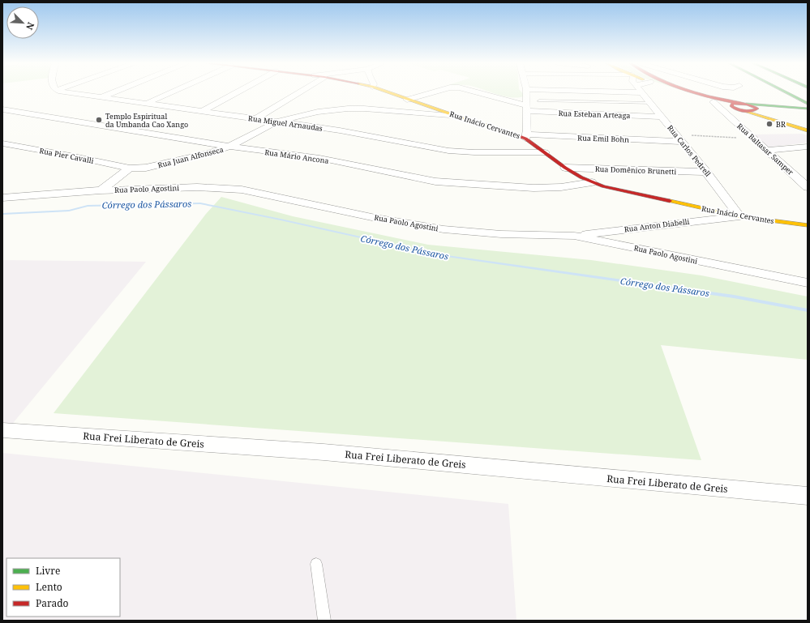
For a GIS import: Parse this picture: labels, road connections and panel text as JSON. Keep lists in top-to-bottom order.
{
  "streets": {
    "main road": ["Rua Inácio Cervantes"],
    "street": [
      "Rua Esteban Arteaga",
      "Rua Miguel Arnaudas",
      "Rua Emil Bohn",
      "Rua Baltasar Samper",
      "Rua Carlos Pedrell",
      "Rua Pier Cavalli",
      "Rua Mário Ancona",
      "Rua Juan Alfonseca",
      "Rua Domênico Brunetti",
      "Rua Paolo Agostini",
      "Rua Anton Diabelli",
      "Rua Frei Liberato de Greis"
    ]
  },
  "crossings": [
    ["Rua Esteban Arteaga", "Rua Inácio Cervantes"],
    ["Rua Esteban Arteaga", "Rua Carlos Pedrell"],
    ["Rua Miguel Arnaudas", "Rua Inácio Cervantes"],
    ["Rua Miguel Arnaudas", "Rua Juan Alfonseca"],
    ["Rua Inácio Cervantes", "Rua Emil Bohn"],
    ["Rua Inácio Cervantes", "Rua Carlos Pedrell"],
    ["Rua Inácio Cervantes", "Rua Mário Ancona"],
    ["Rua Inácio Cervantes", "Rua Juan Alfonseca"],
    ["Rua Inácio Cervantes", "Rua Domênico Brunetti"],
    ["Rua Inácio Cervantes", "Rua Anton Diabelli"],
    ["Rua Emil Bohn", "Rua Carlos Pedrell"],
    ["Rua Carlos Pedrell", "Rua Domênico Brunetti"],
    ["Rua Carlos Pedrell", "Rua Anton Diabelli"],
    ["Rua Pier Cavalli", "Rua Juan Alfonseca"],
    ["Rua Mário Ancona", "Rua Juan Alfonseca"],
    ["Rua Paolo Agostini", "Rua Anton Diabelli"]
  ],
  "water": ["Córrego dos Pássaros"],
  "places": ["Templo Espiritual da Umbanda Cao Xango", "BR"],
  "legend": ["Livre", "Lento", "Parado"],
  "north": "bottom right"
}
